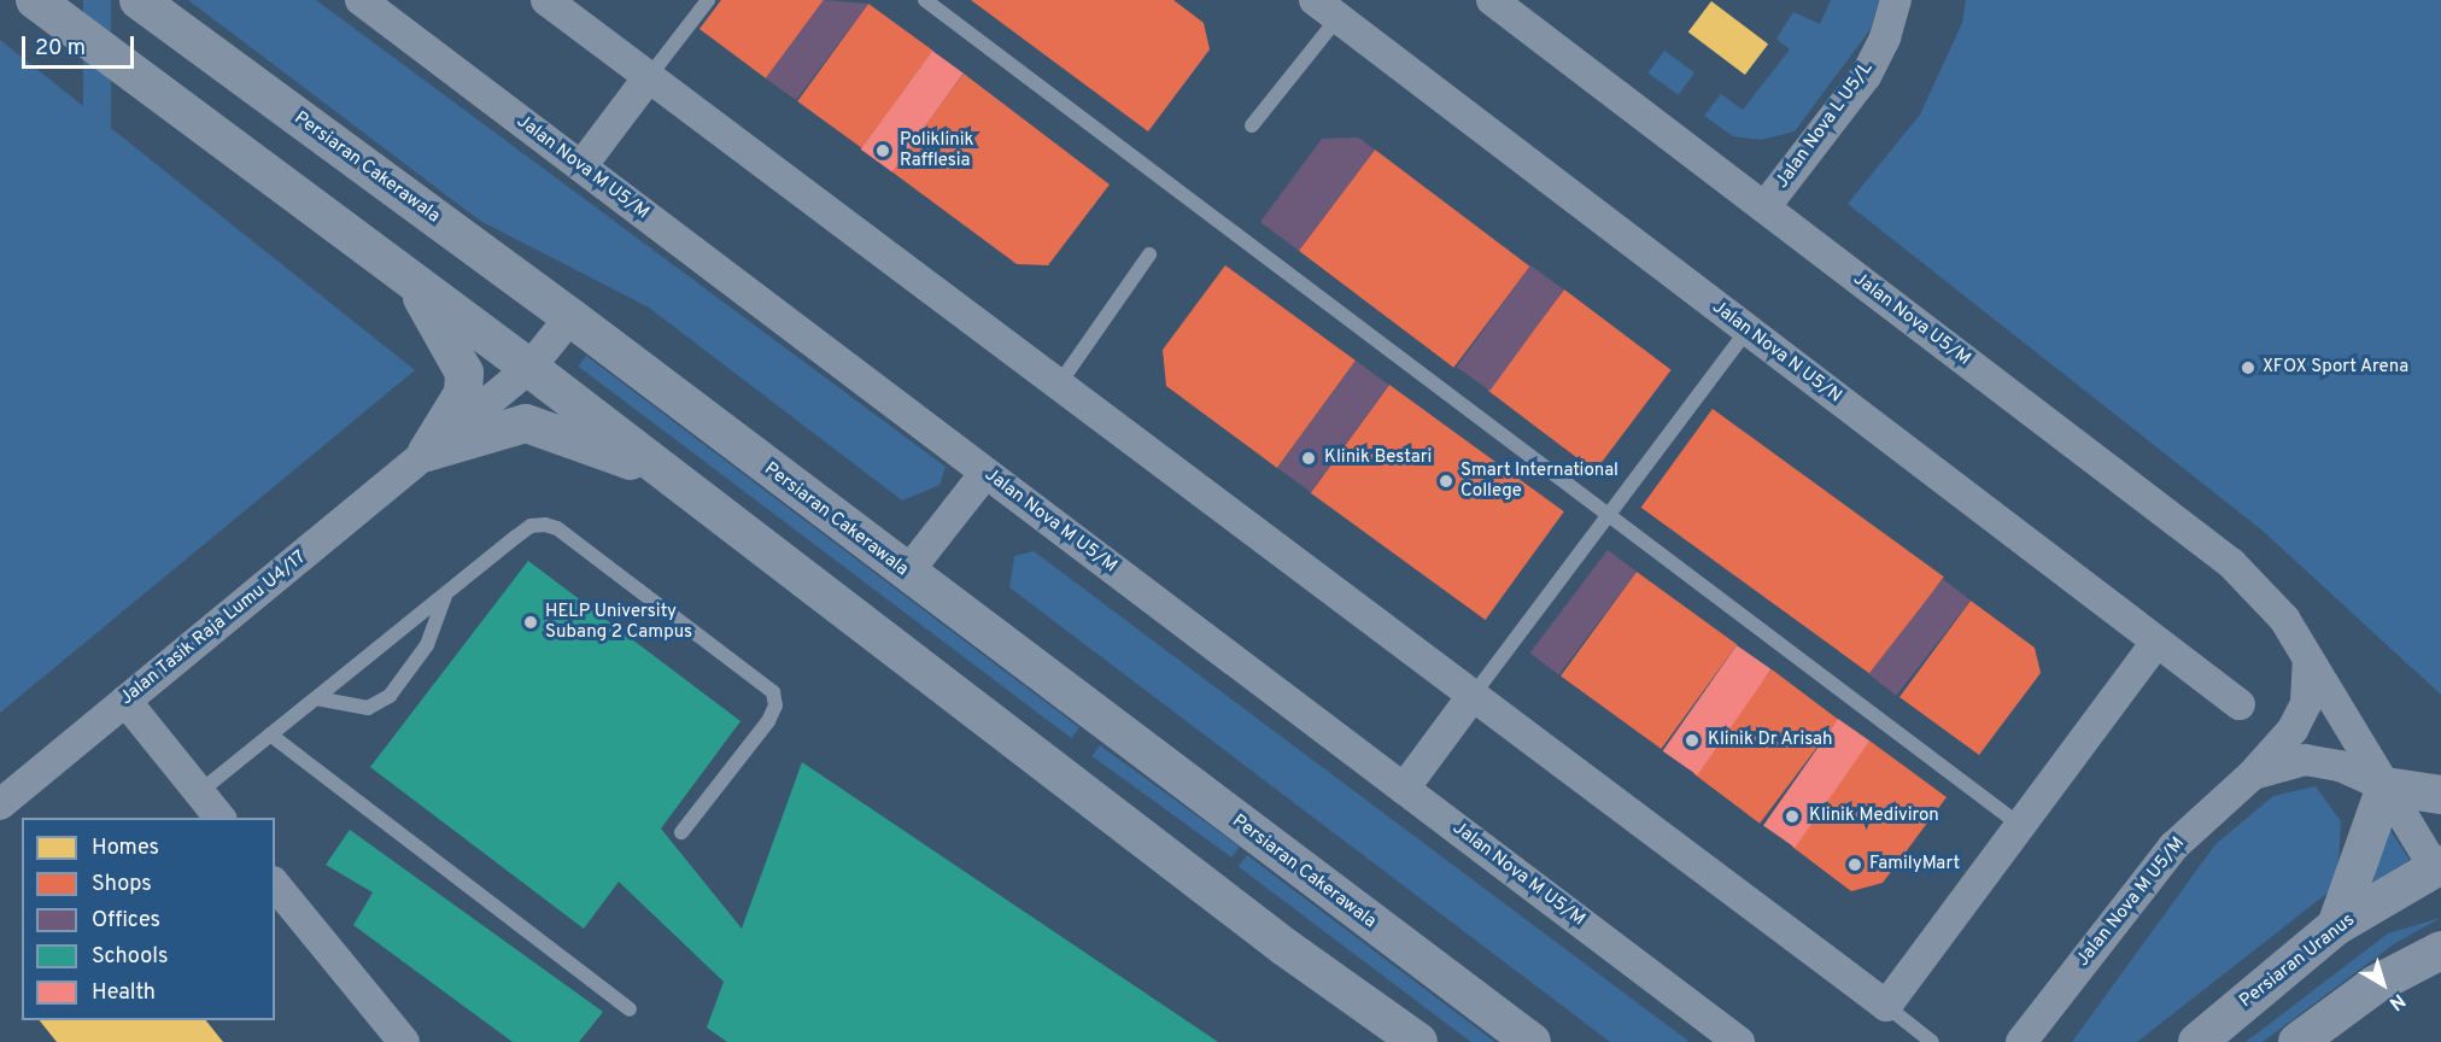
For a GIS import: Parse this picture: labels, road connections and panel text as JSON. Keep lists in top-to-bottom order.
{
  "streets": {
    "street": [
      "Jalan Nova L U5/L",
      "Persiaran Cakerawala",
      "Jalan Nova M U5/M",
      "Jalan Nova U5/M",
      "Jalan Nova N U5/N",
      "Jalan Tasik Raja Lumu U4/17",
      "Persiaran Uranus"
    ]
  },
  "crossings": [
    ["Jalan Nova L U5/L", "Jalan Nova U5/M"],
    ["Persiaran Cakerawala", "Jalan Tasik Raja Lumu U4/17"],
    ["Jalan Nova M U5/M", "Jalan Nova U5/M"],
    ["Jalan Nova U5/M", "Persiaran Uranus"]
  ],
  "places": [
    "Poliklinik Rafflesia",
    "XFOX Sport Arena",
    "Klinik Bestari",
    "Smart International College",
    "HELP University Subang 2 Campus",
    "Klinik Dr Arisah",
    "Klinik Mediviron",
    "FamilyMart"
  ],
  "legend": [
    "Homes",
    "Shops",
    "Offices",
    "Schools",
    "Health"
  ],
  "scale_bar": "20 m",
  "north": "bottom right"
}
